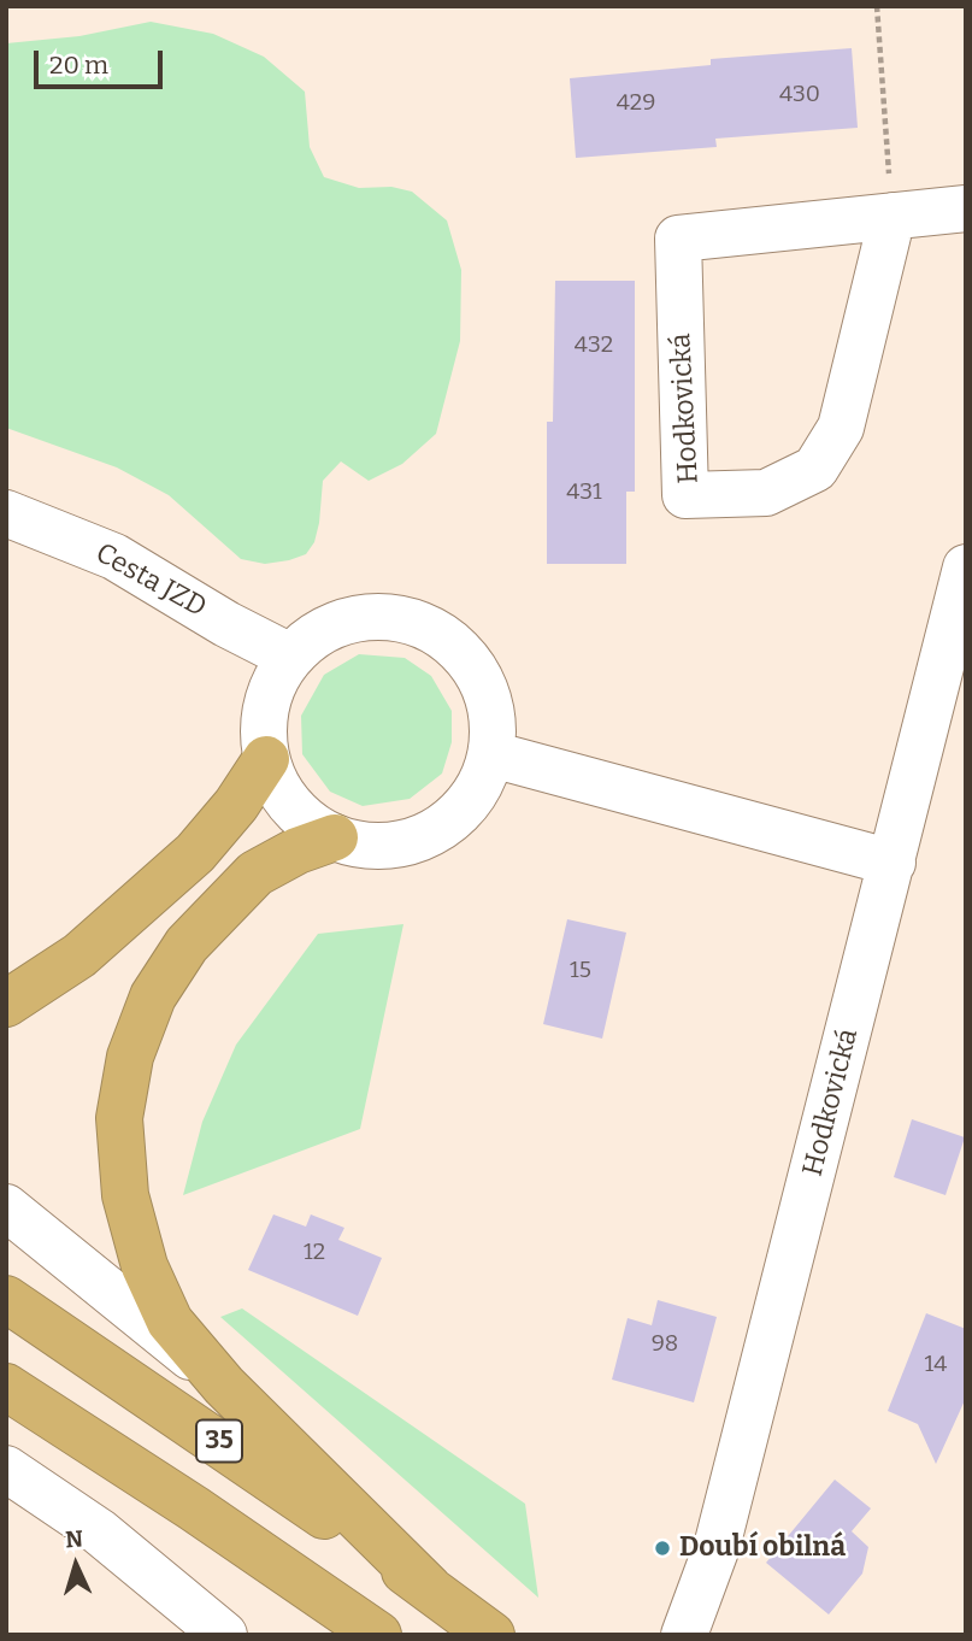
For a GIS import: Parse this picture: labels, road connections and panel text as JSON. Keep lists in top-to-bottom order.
{
  "streets": {
    "highway": ["35"],
    "street": ["Hodkovická", "Cesta JZD"]
  },
  "places": ["Doubí obilná"],
  "house_numbers": [
    "430",
    "429",
    "432",
    "431",
    "15",
    "12",
    "98",
    "14"
  ],
  "scale_bar": "20 m",
  "north": "top"
}
